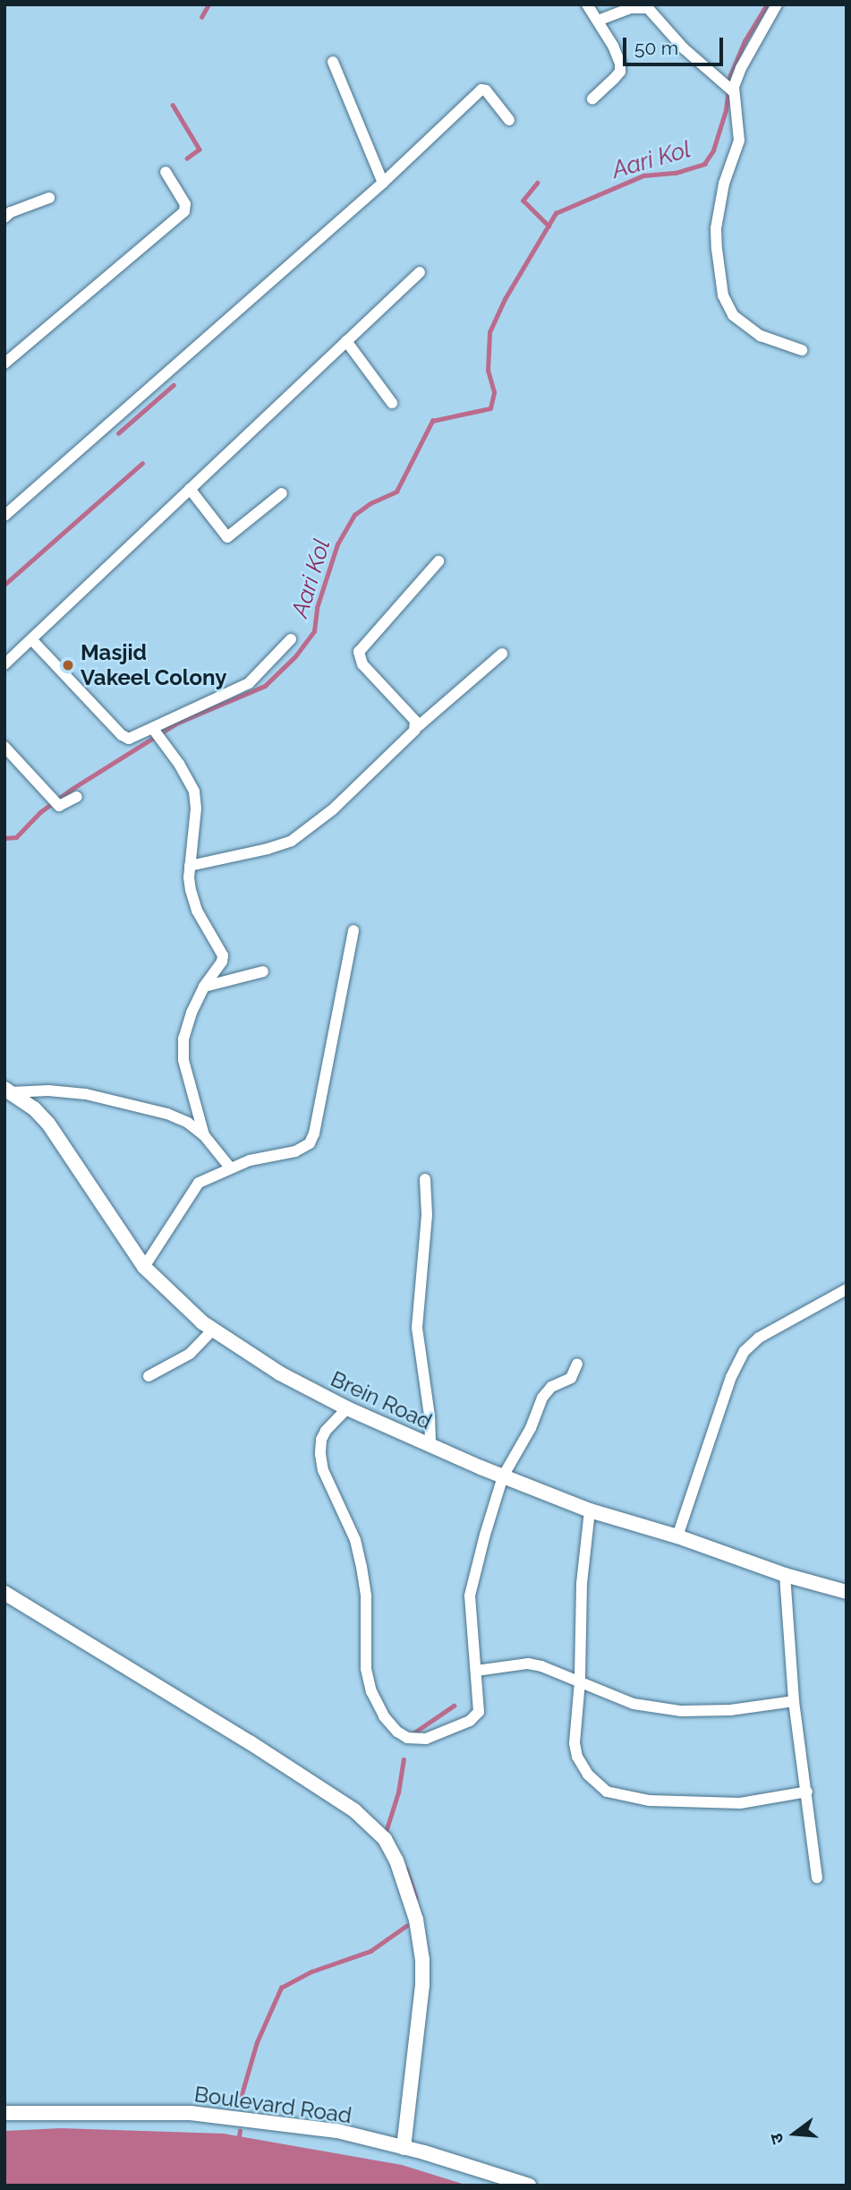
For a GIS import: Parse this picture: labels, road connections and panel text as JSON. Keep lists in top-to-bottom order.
{
  "streets": {
    "street": ["Brein Road", "Boulevard Road"]
  },
  "water": ["Aari Kol"],
  "places": ["Masjid Vakeel Colony"],
  "scale_bar": "50 m",
  "north": "left"
}
